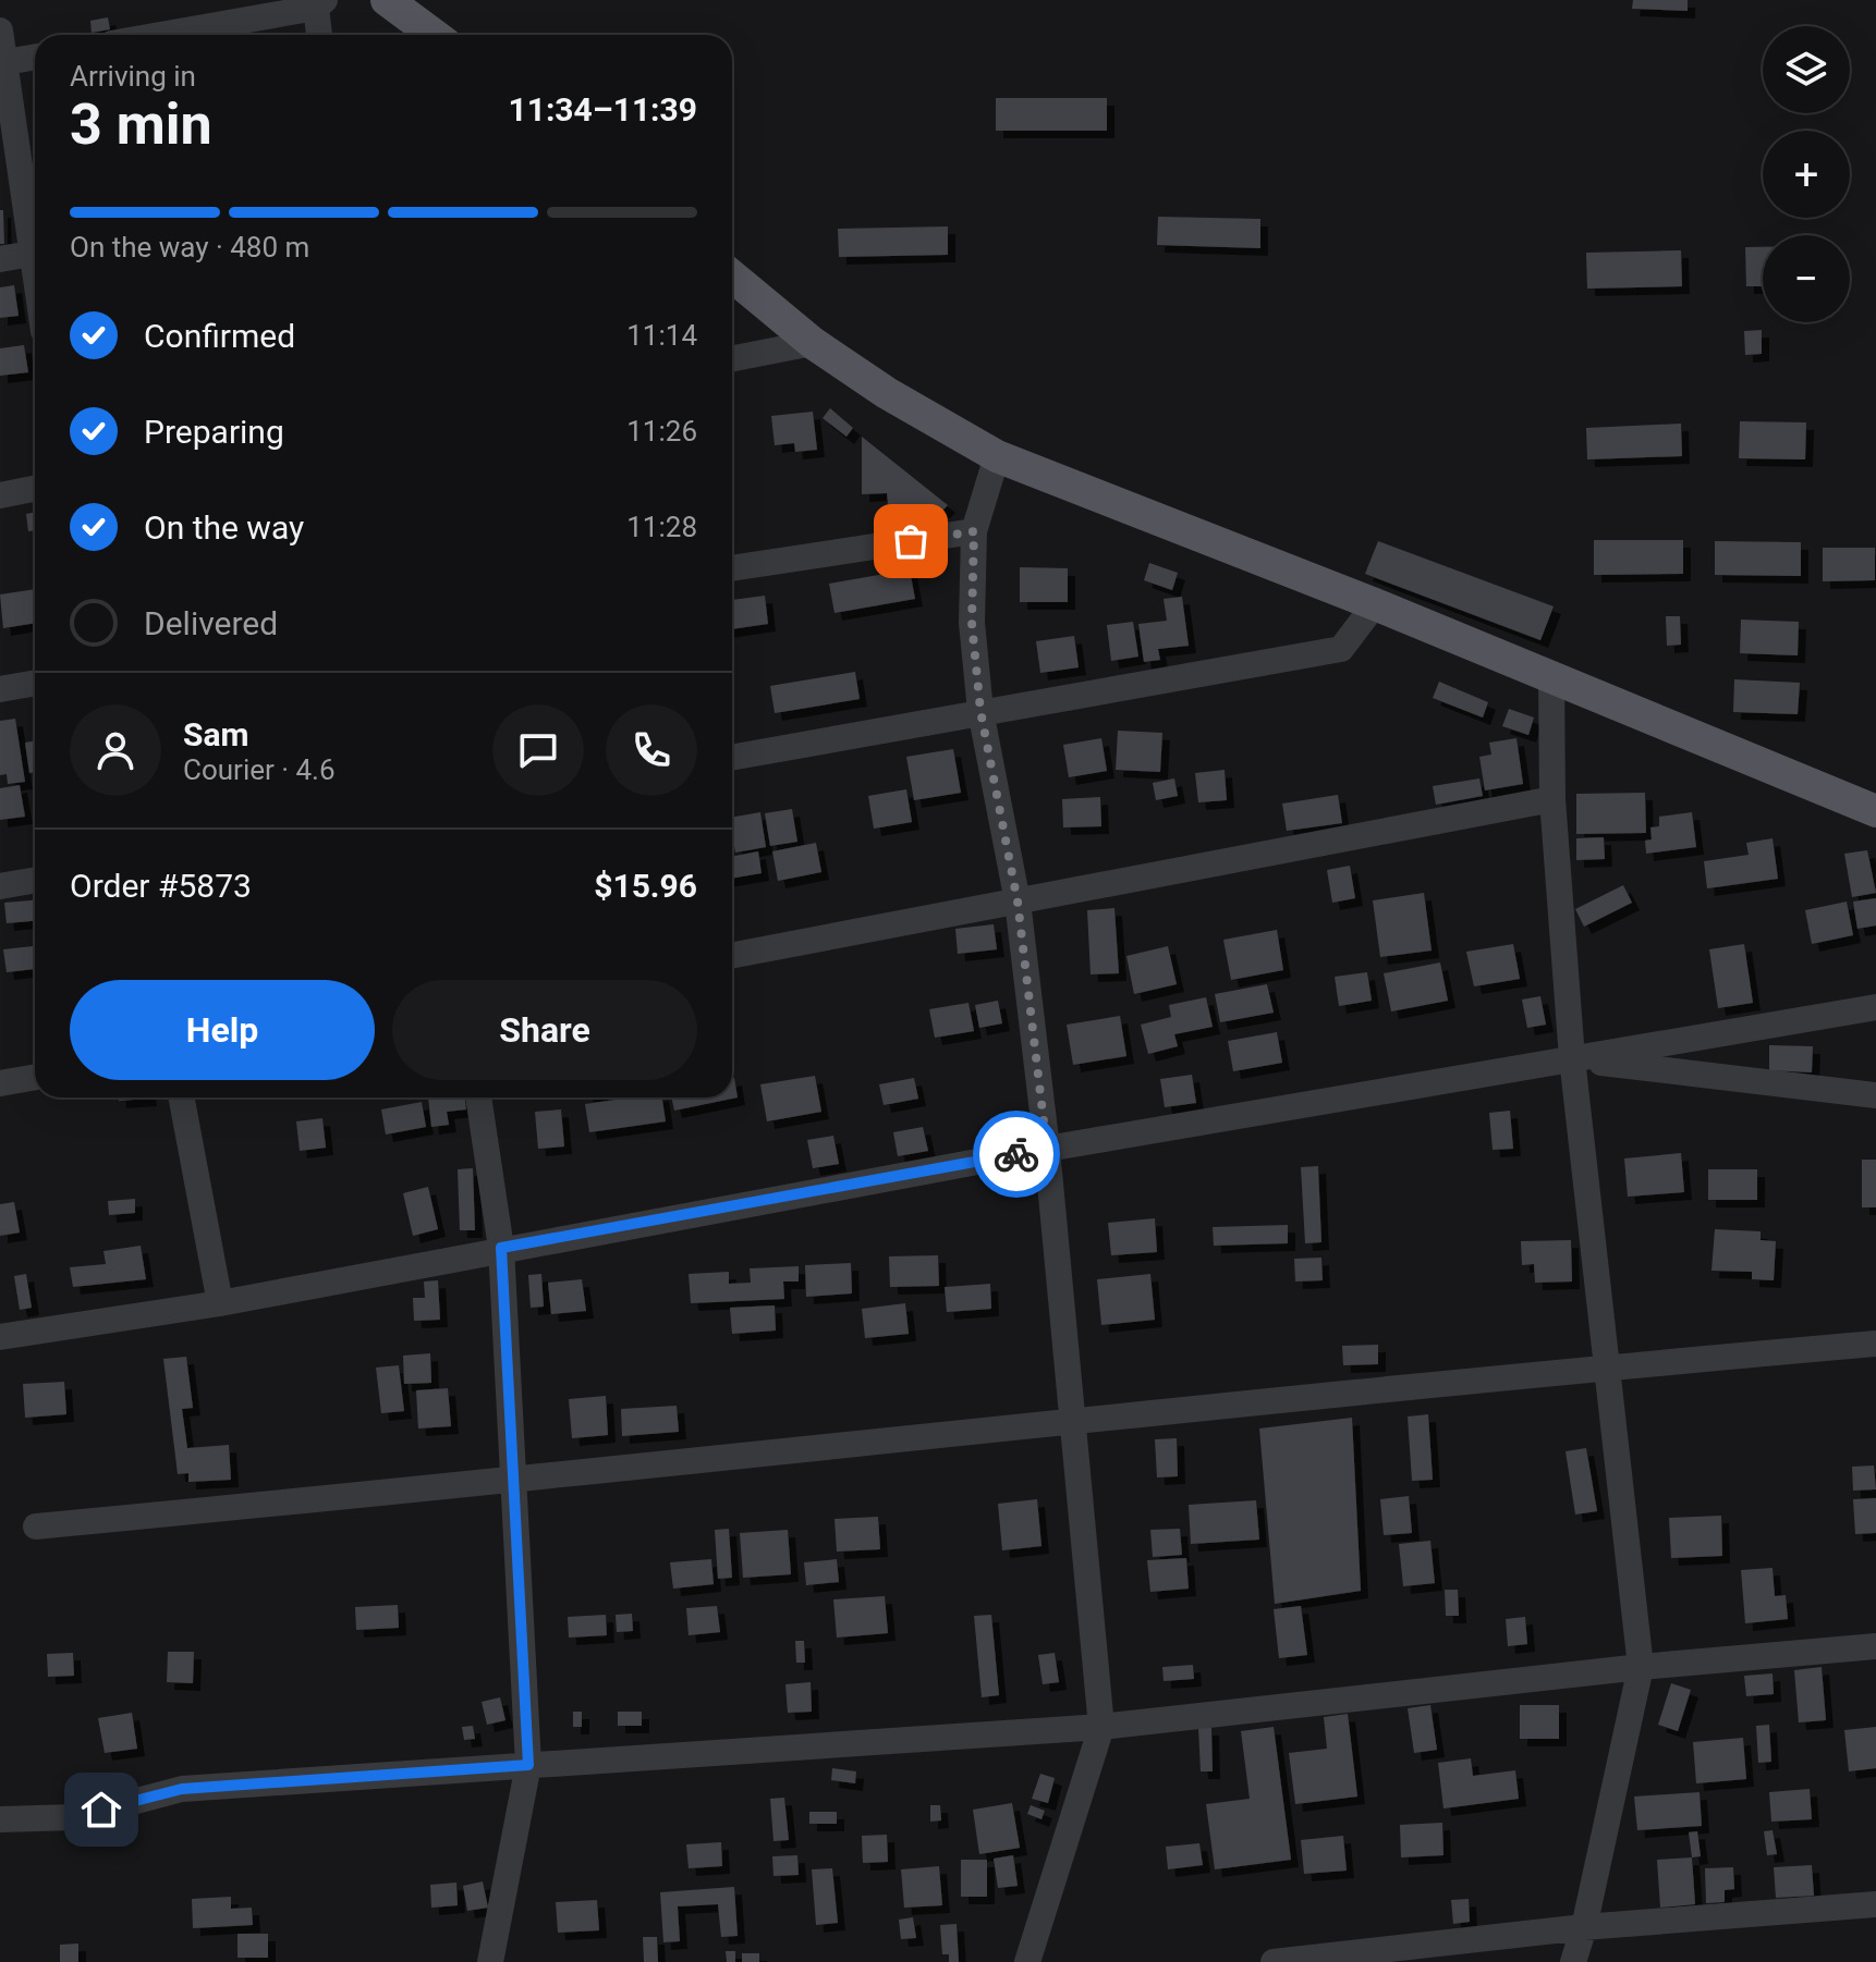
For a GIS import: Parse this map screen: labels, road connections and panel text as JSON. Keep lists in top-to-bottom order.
{
  "page": {
    "map_buttons": ["+", "−"],
    "heading": ["3 min", "Arriving in", "11:34–11:39"],
    "panel": [
      "Sam",
      "Courier · 4.6",
      "Order #5873",
      "$15.96"
    ],
    "bar": "On the way · 480 m",
    "list": [
      ["Confirmed", "11:14"],
      ["Preparing", "11:26"],
      ["On the way", "11:28"],
      "Delivered"
    ],
    "buttons": ["Help", "Share"]
  }
}
